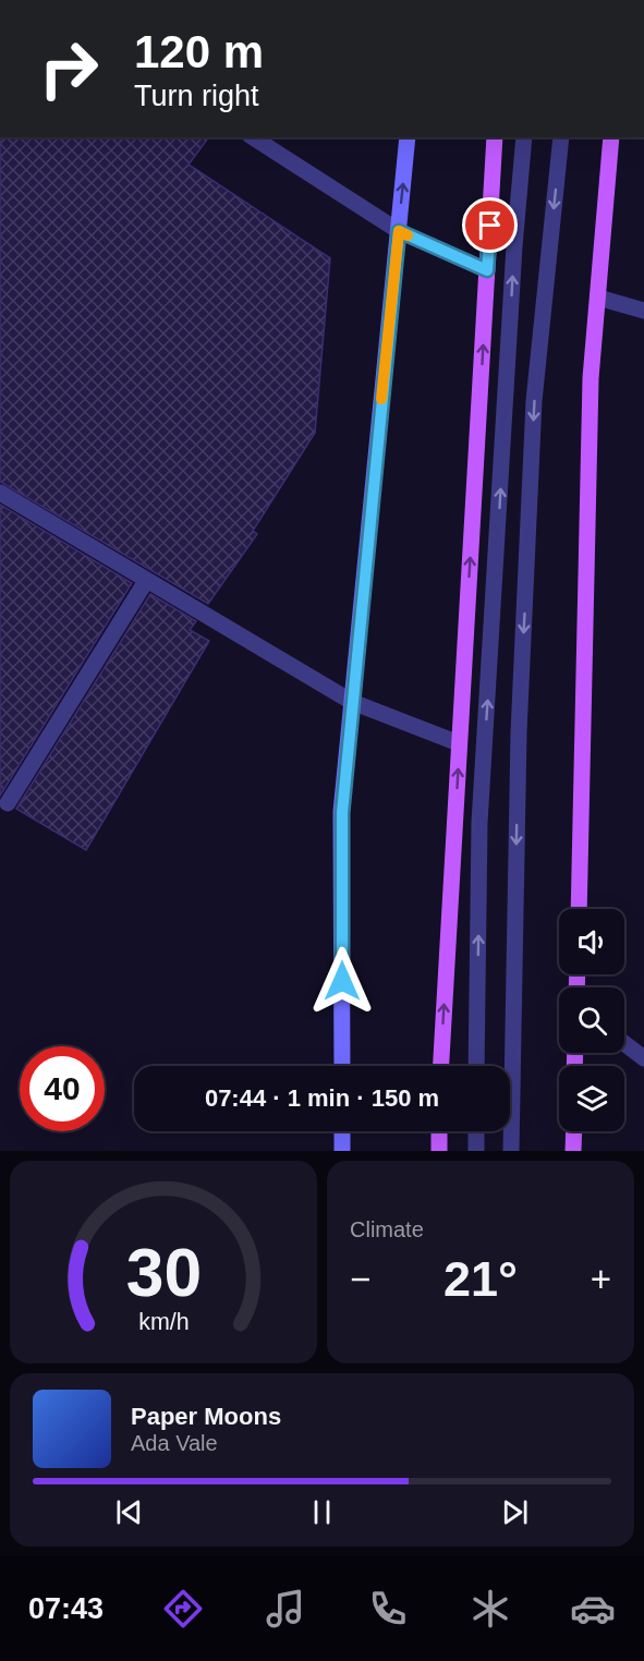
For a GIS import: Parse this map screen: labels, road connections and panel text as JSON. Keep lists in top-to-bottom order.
{
  "page": {
    "turn": ["120 m", "Turn right"],
    "limit": "40",
    "trip": "07:44 · 1 min · 150 m",
    "tile": "Climate",
    "heat": ["−", "21°", "+"],
    "song": ["Paper Moons", "Ada Vale"],
    "tabs": "07:43",
    "gauge": ["30", "km/h"]
  }
}
